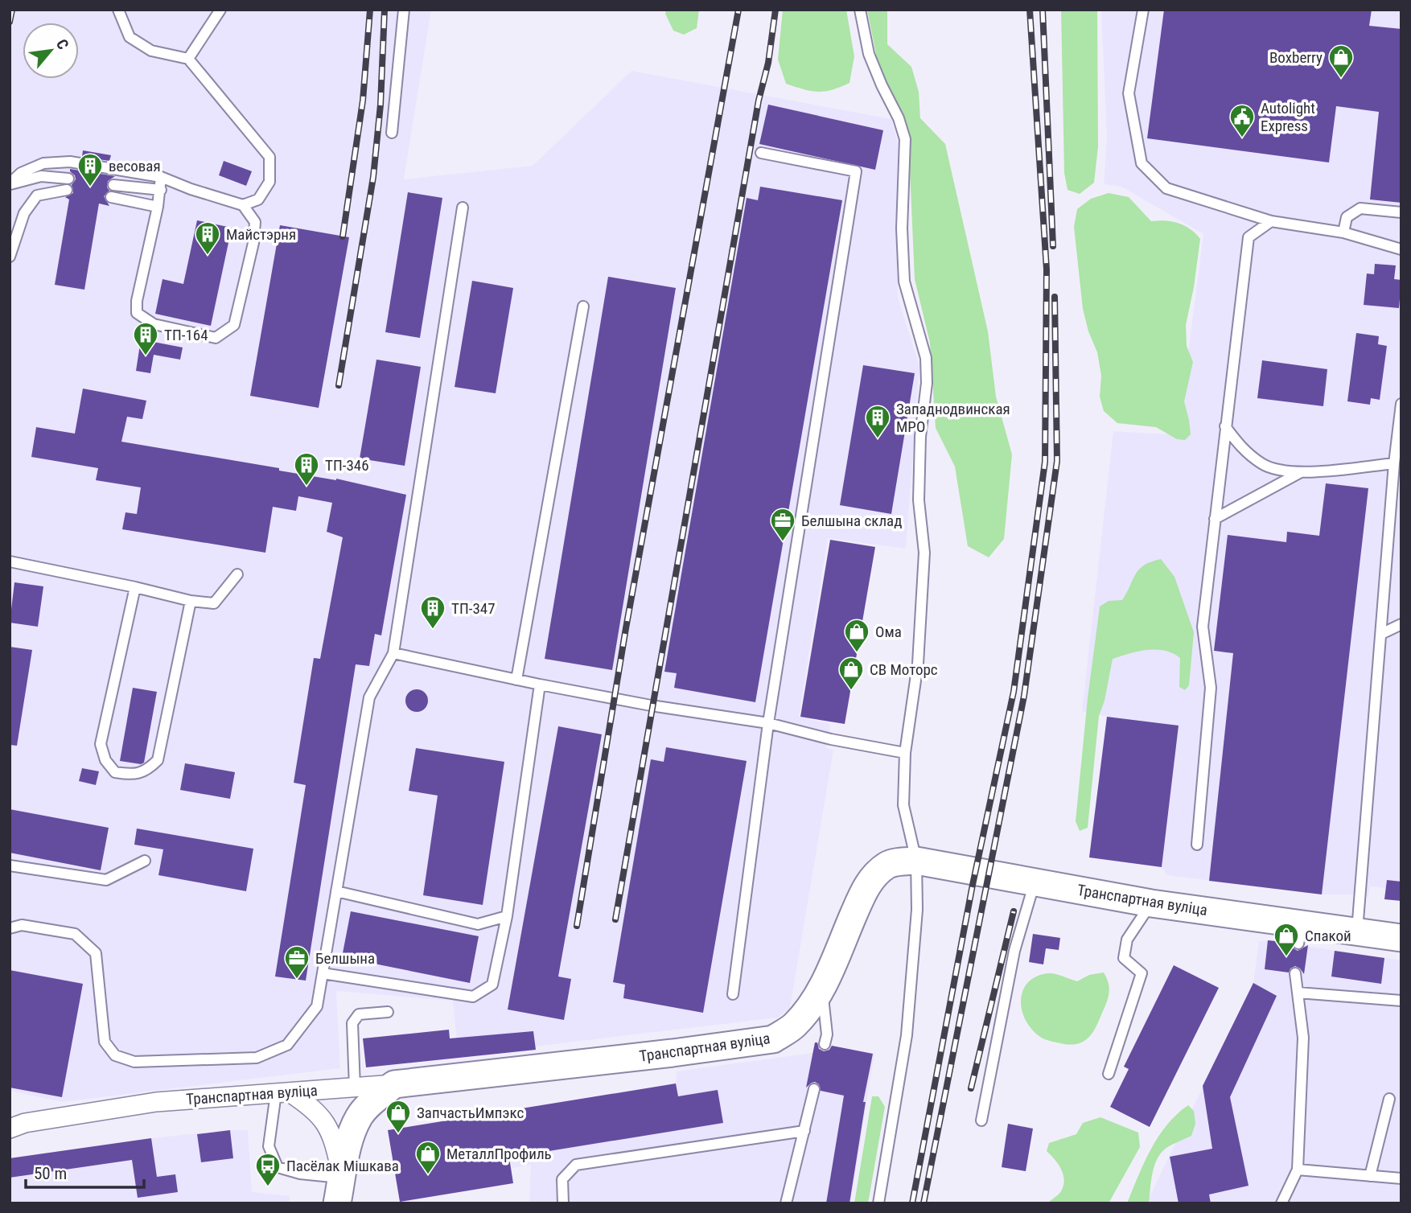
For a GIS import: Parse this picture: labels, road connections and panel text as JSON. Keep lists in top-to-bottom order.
{
  "streets": {
    "main road": ["Транспартная вуліца"]
  },
  "places": {
    "shop": [
      "Boxberry",
      "Ома",
      "СВ Моторс",
      "Спакой",
      "ЗапчастьИмпэкс",
      "МеталлПрофиль"
    ],
    "public building": ["Autolight Express"],
    "building": [
      "весовая",
      "Майстэрня",
      "ТП-164",
      "Западнодвинская МРО",
      "ТП-346",
      "ТП-347"
    ],
    "office": ["Белшына склад", "Белшына"],
    "bus stop": ["Пасёлак Мішкава"]
  },
  "scale_bar": "50 m",
  "north": "top right"
}
